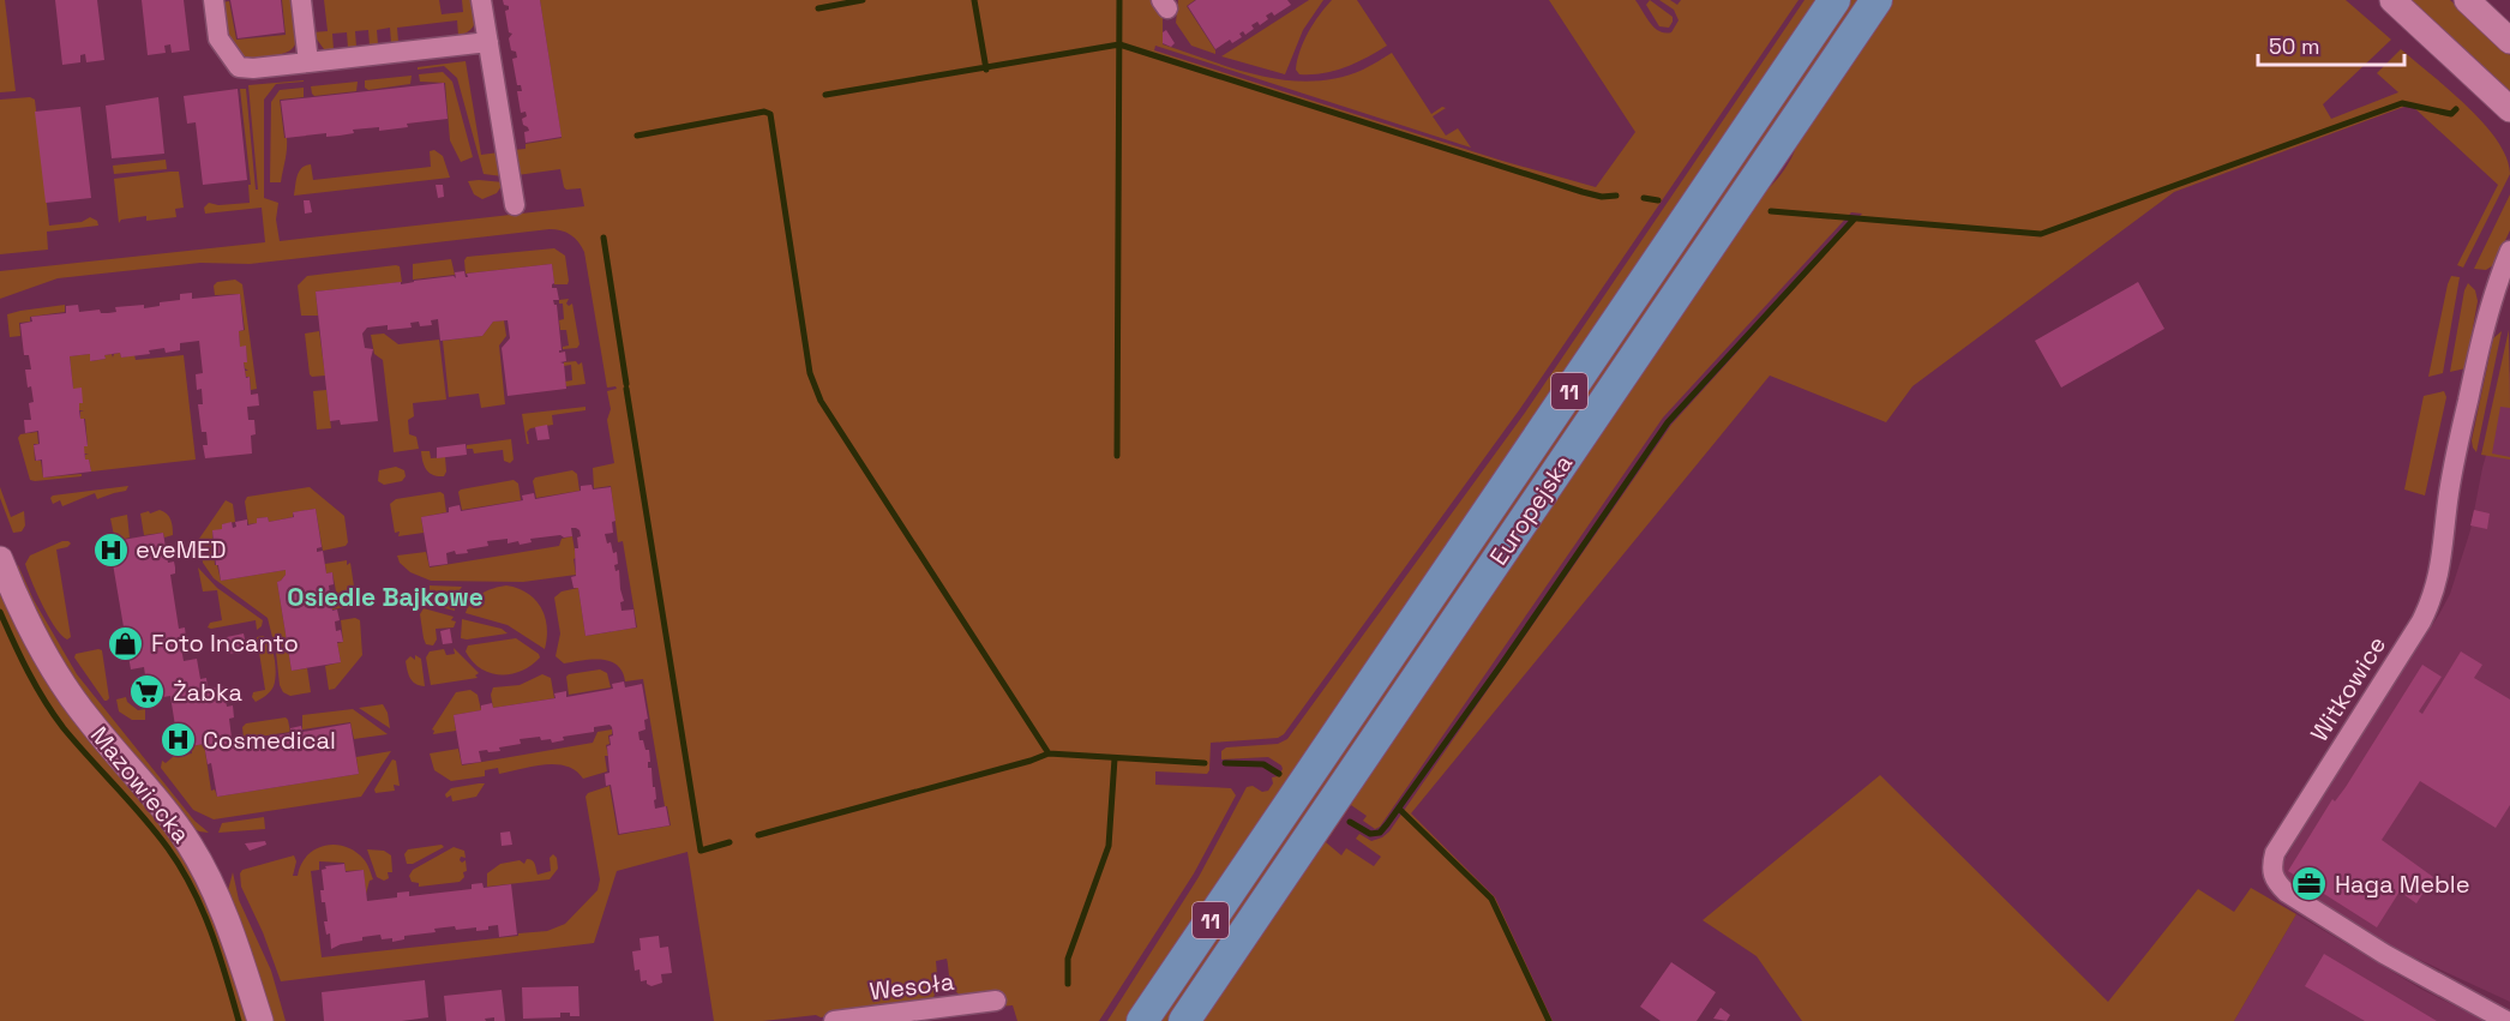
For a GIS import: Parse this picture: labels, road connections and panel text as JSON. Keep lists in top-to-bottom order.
{
  "streets": {
    "main road": ["11", "Europejska"],
    "street": ["Witkowice", "Mazowiecka", "Wesoła"]
  },
  "districts": ["Osiedle Bajkowe"],
  "places": {
    "hospital": ["eveMED", "Cosmedical"],
    "shop": ["Foto Incanto"],
    "supermarket": ["Żabka"],
    "office": ["Haga Meble"]
  },
  "scale_bar": "50 m"
}
